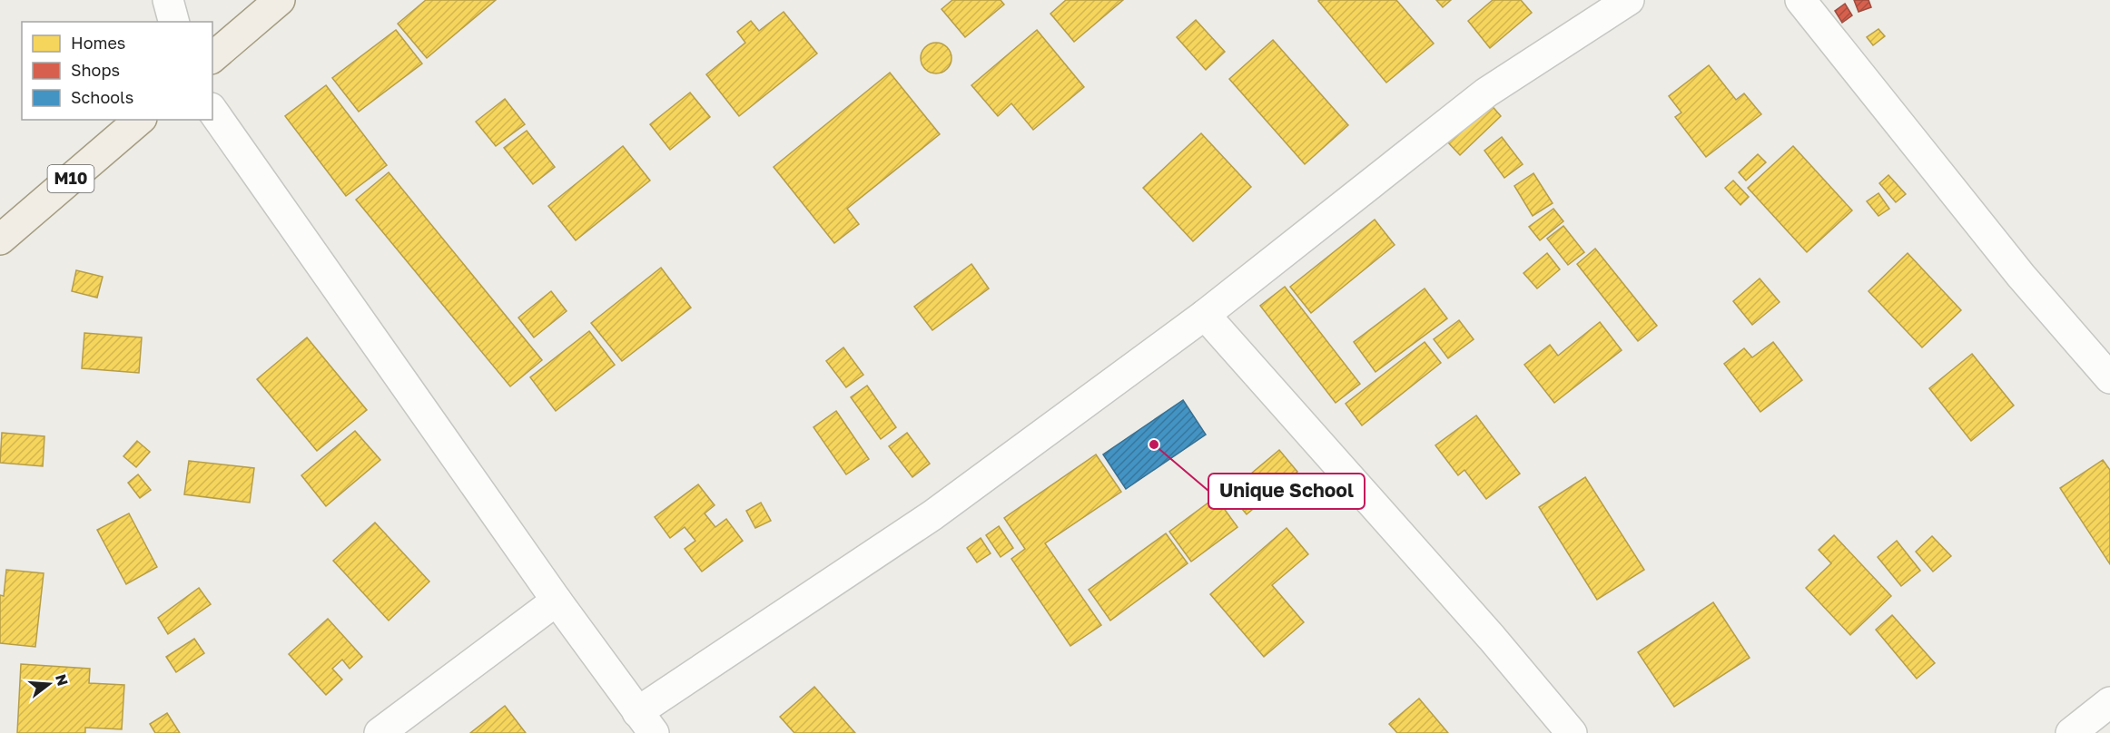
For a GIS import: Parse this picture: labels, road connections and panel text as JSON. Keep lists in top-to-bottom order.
{
  "streets": {
    "main road": ["M10"]
  },
  "places": ["Unique School"],
  "legend": ["Homes", "Shops", "Schools"],
  "north": "right"
}
